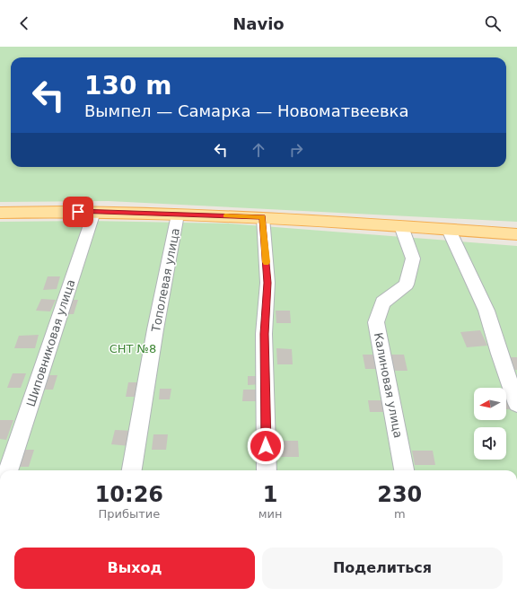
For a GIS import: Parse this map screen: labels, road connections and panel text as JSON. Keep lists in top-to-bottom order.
{
  "streets": {
    "street": ["Тополевая улица", "Шиповниковая улица", "Калиновая улица"]
  },
  "parks": ["СНТ №8"],
  "north": "left",
  "page": {
    "header": "Navio",
    "turn": ["130 m", "Вымпел — Самарка — Новоматвеевка"],
    "eta": [
      "10:26",
      "Прибытие",
      "1",
      "мин",
      "230",
      "m"
    ],
    "buttons": ["Выход", "Поделиться"]
  }
}
